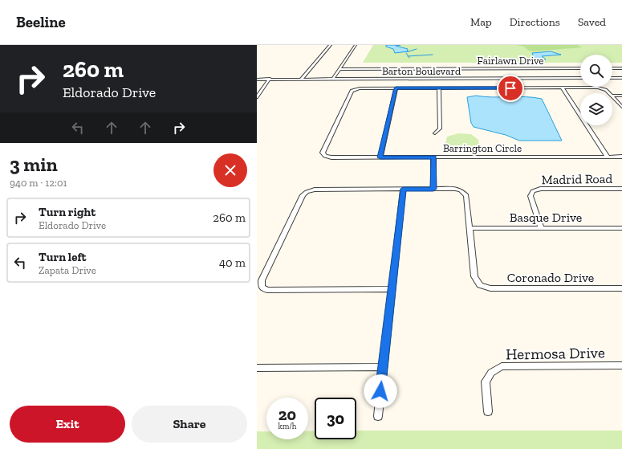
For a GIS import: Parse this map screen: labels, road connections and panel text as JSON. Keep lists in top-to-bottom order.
{
  "streets": {
    "street": [
      "Fairlawn Drive",
      "Barton Boulevard",
      "Barrington Circle",
      "Madrid Road",
      "Basque Drive",
      "Coronado Drive",
      "Hermosa Drive"
    ]
  },
  "crossings": [
    ["Madrid Road", "Basque Drive"],
    ["Basque Drive", "Coronado Drive"]
  ],
  "page": {
    "header": "Beeline",
    "nav": ["Map", "Directions", "Saved"],
    "turn": ["260 m", "Eldorado Drive"],
    "heading": ["3 min", "940 m · 12:01"],
    "list": [
      {
        "name": "Turn right",
        "note": "Eldorado Drive",
        "value": "260 m"
      },
      {
        "name": "Turn left",
        "note": "Zapata Drive",
        "value": "40 m"
      }
    ],
    "speed": "20 km/h",
    "limit": "30",
    "buttons": ["Exit", "Share"]
  }
}
